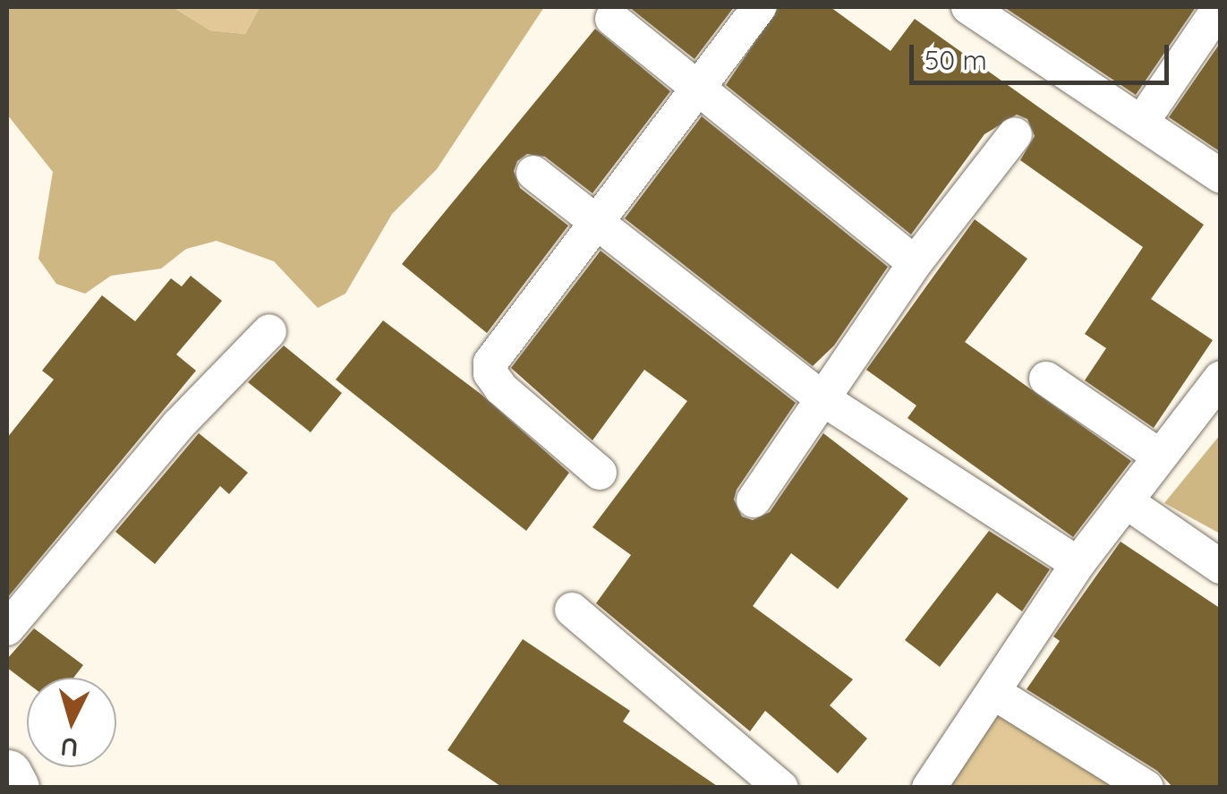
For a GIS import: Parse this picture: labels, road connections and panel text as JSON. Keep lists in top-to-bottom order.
{
  "scale_bar": "50 m",
  "north": "bottom"
}
